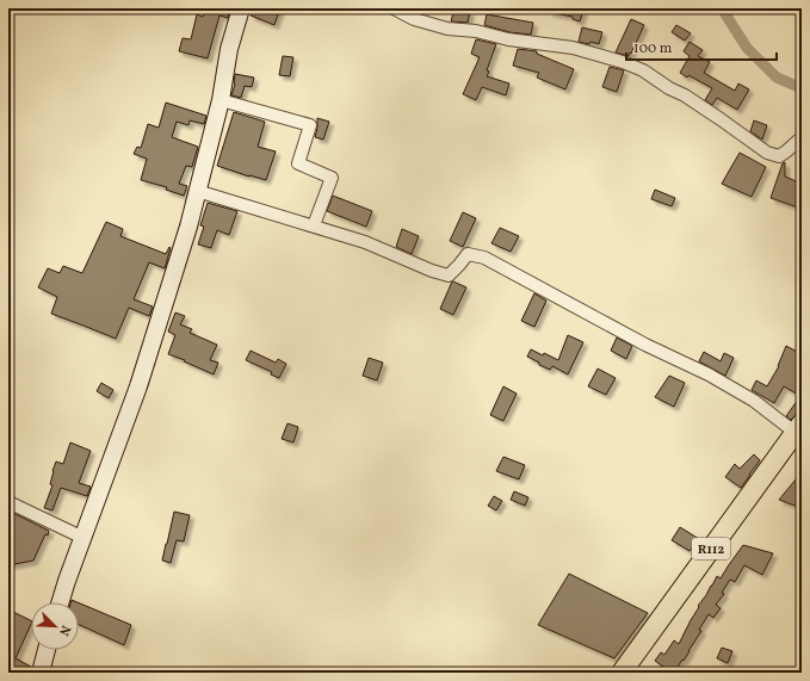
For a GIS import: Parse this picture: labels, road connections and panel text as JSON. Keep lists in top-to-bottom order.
{
  "streets": {
    "main road": ["R112"]
  },
  "scale_bar": "100 m",
  "north": "bottom right"
}
